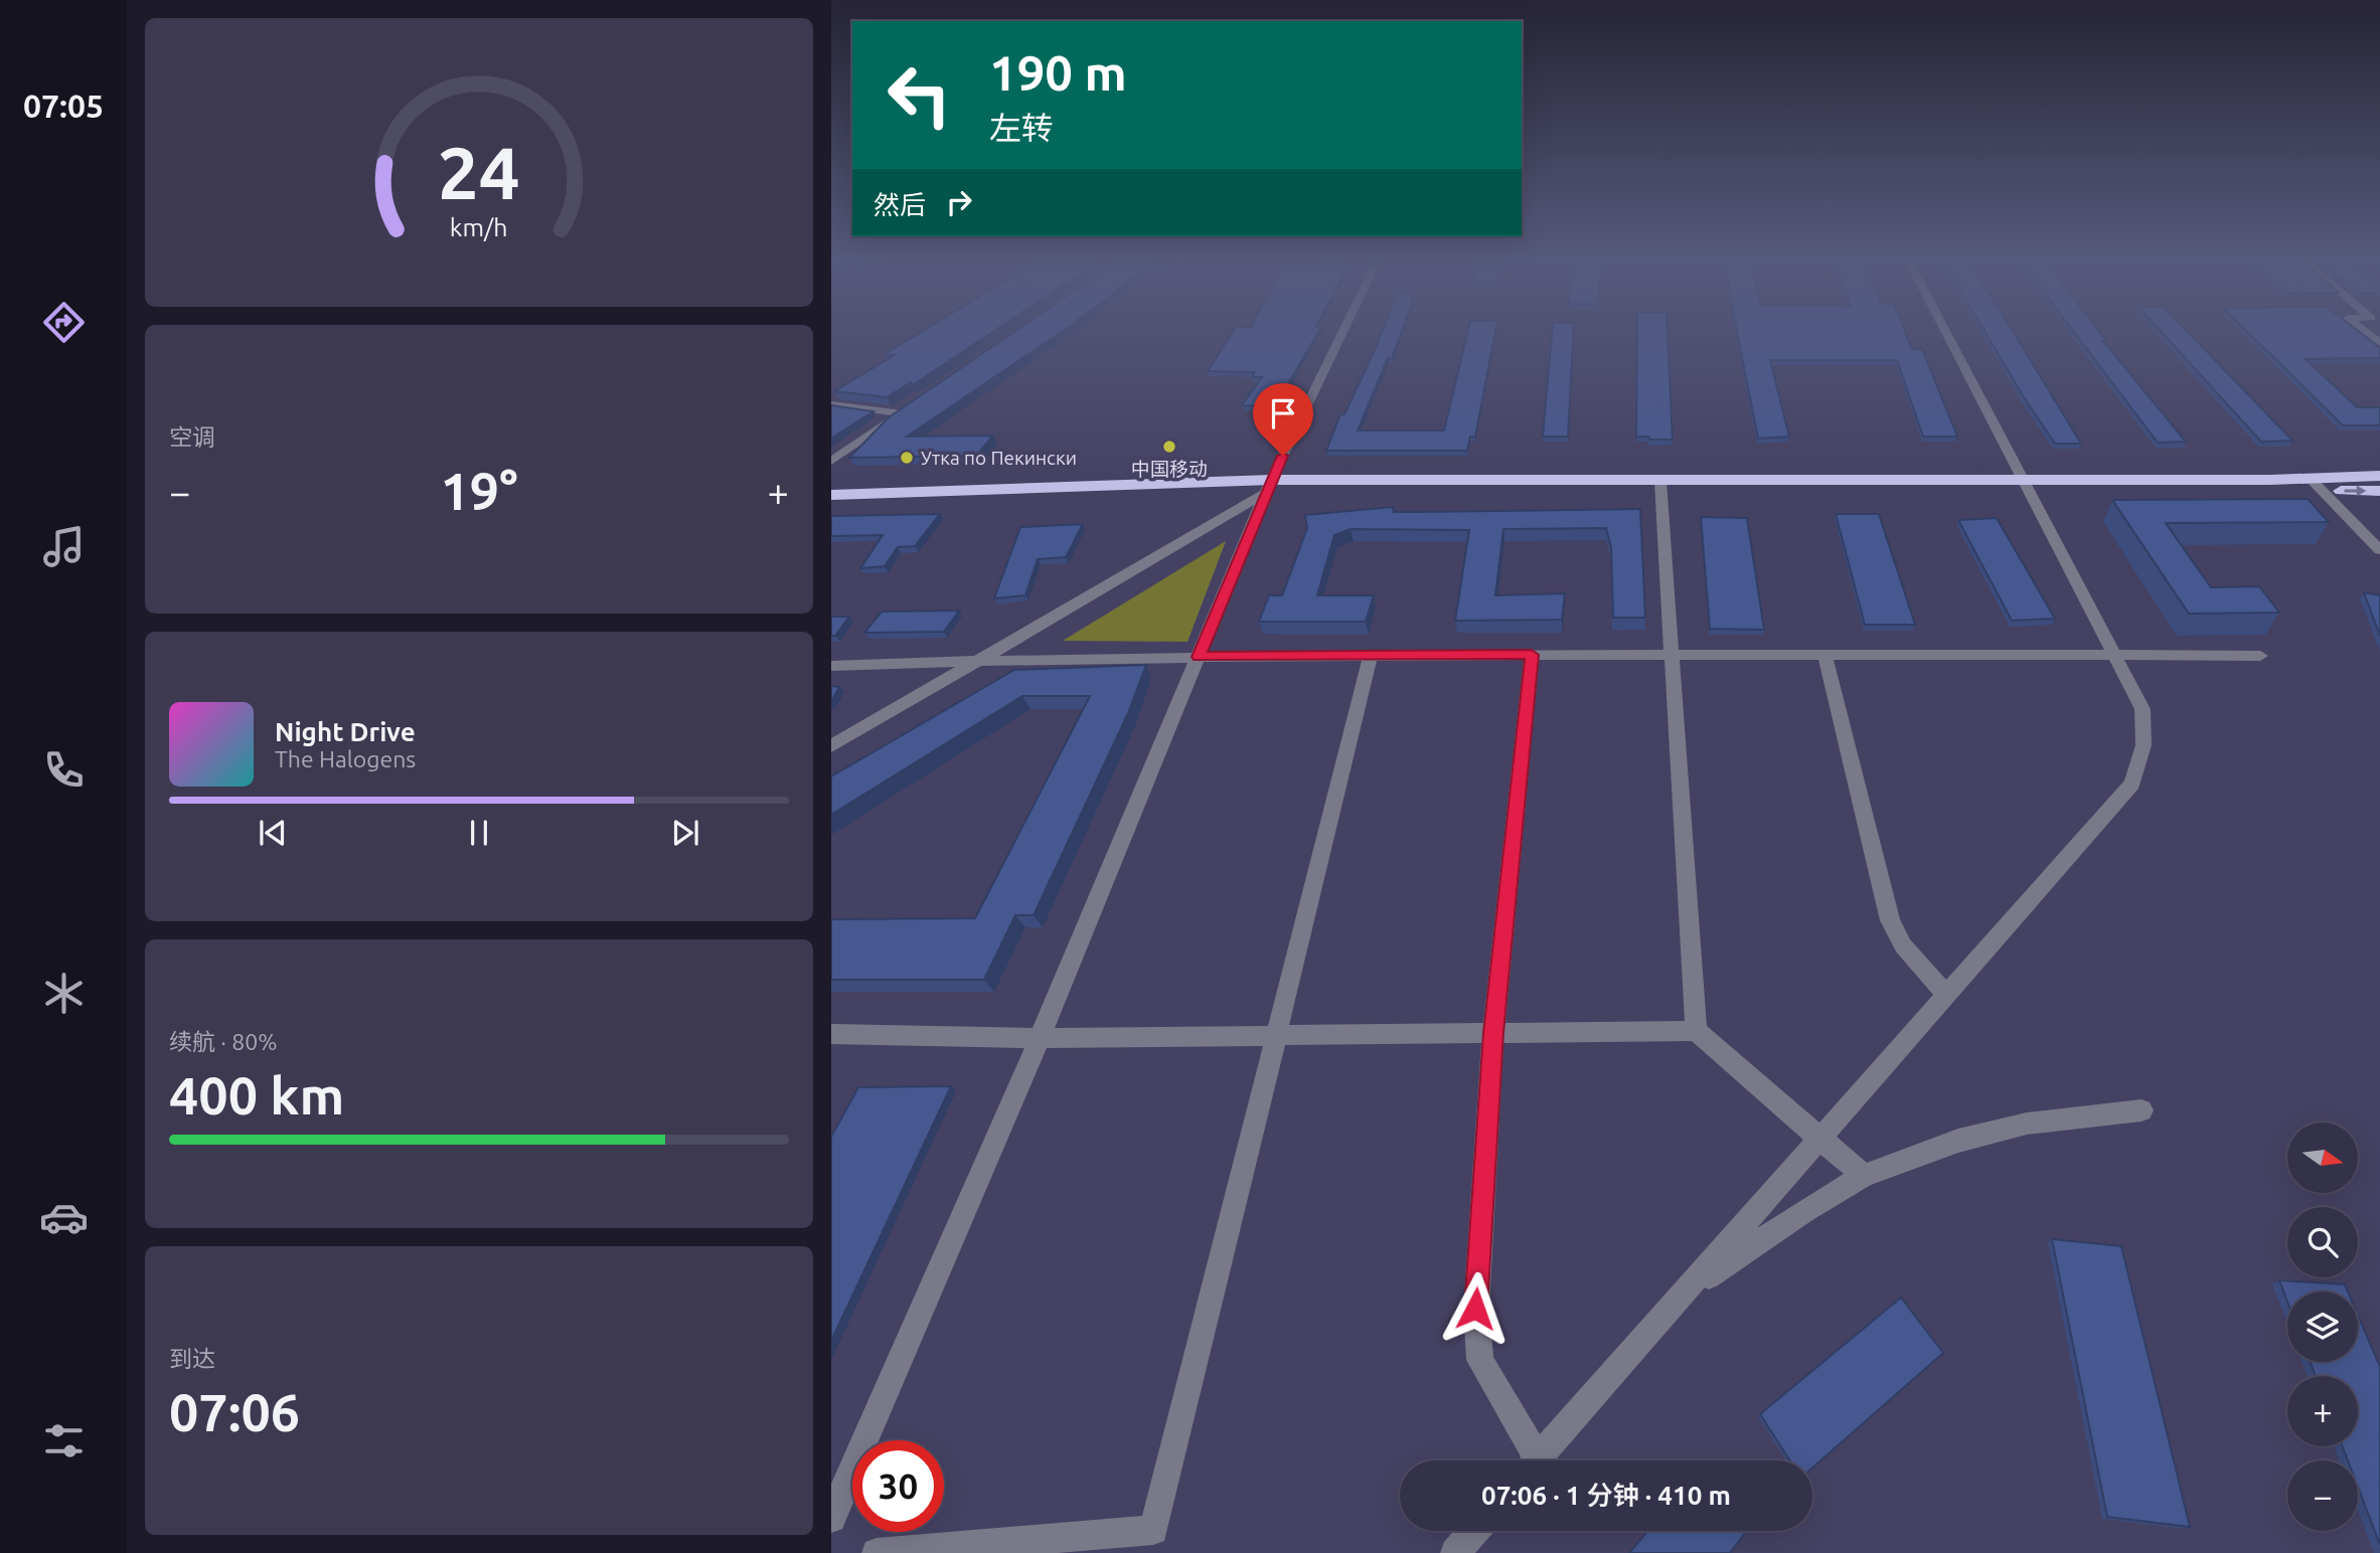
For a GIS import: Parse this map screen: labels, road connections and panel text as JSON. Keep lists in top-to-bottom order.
{
  "places": ["中国移动", "Утка по Пекински"],
  "north": "right",
  "page": {
    "tabs": "07:05",
    "turn": ["190 m", "左转"],
    "then": "然后",
    "tile": [
      "空调",
      ["续航 · 80%", "400 km"],
      ["到达", "07:06"]
    ],
    "heat": ["−", "19°", "+"],
    "song": ["Night Drive", "The Halogens"],
    "map_buttons": ["+", "−"],
    "limit": "30",
    "trip": "07:06 · 1 分钟 · 410 m",
    "gauge": ["24", "km/h"]
  }
}
